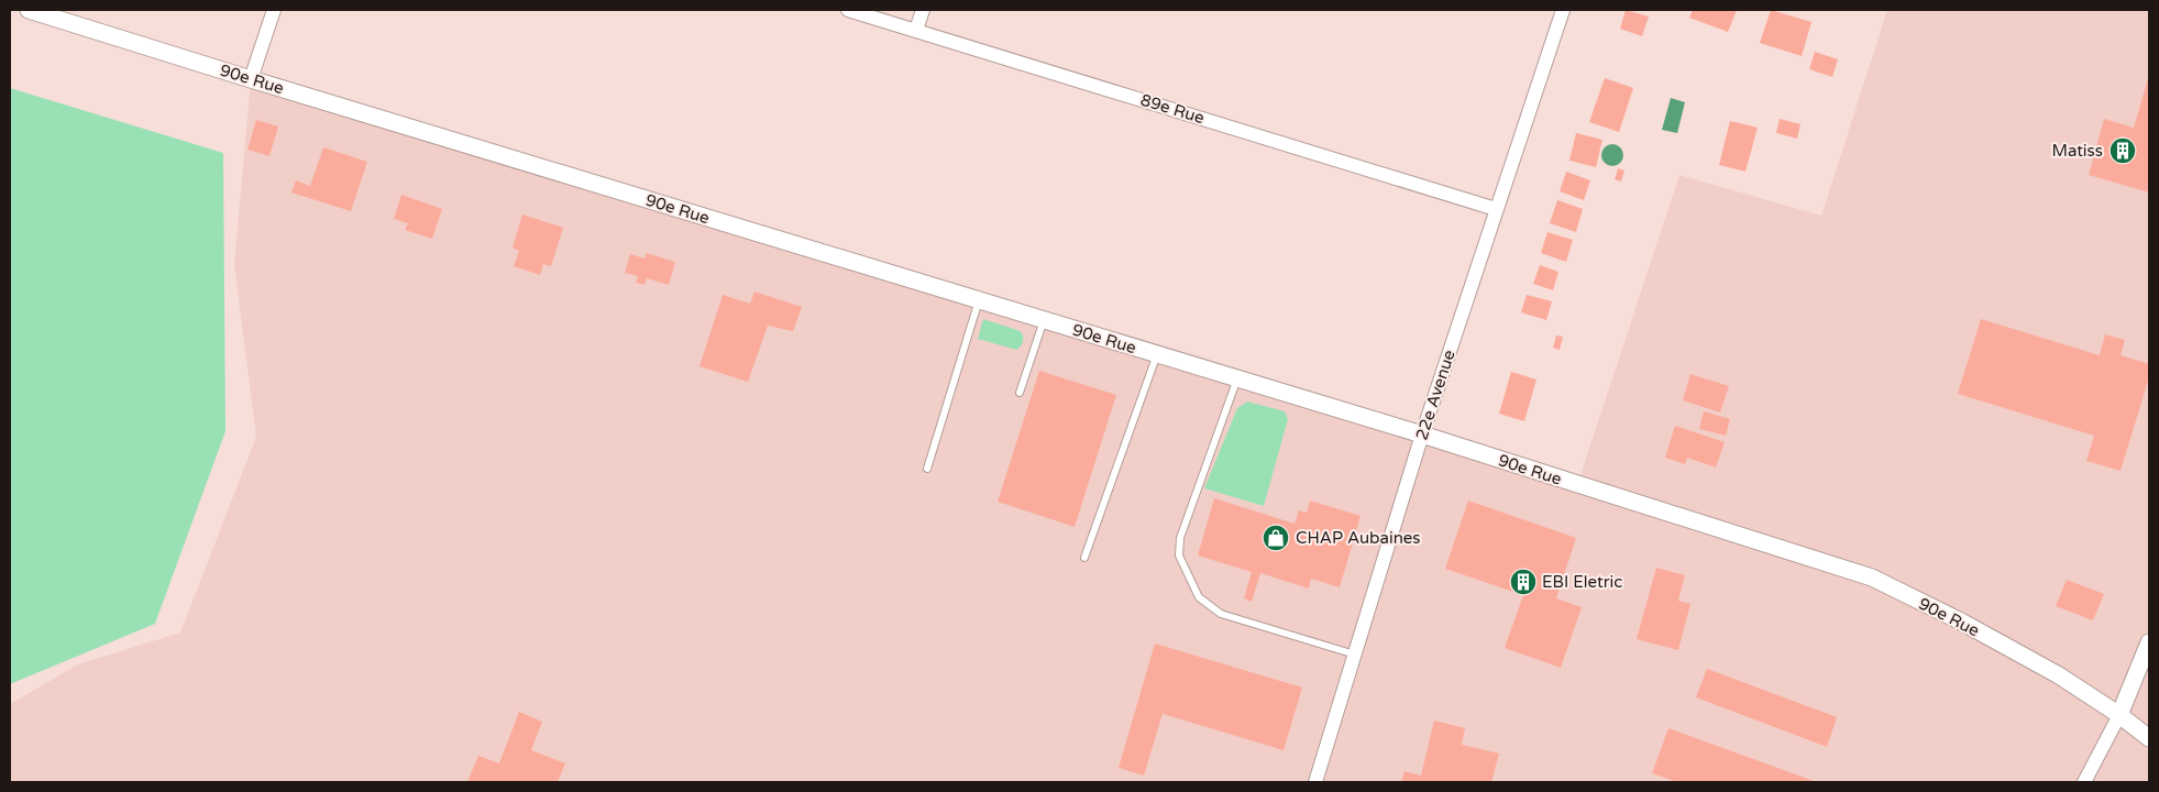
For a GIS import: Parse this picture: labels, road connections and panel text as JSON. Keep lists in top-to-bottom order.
{
  "streets": {
    "street": ["90e Rue", "89e Rue", "22e Avenue"]
  },
  "crossings": [
    ["90e Rue", "22e Avenue"],
    ["89e Rue", "22e Avenue"]
  ],
  "places": {
    "building": ["Matiss", "EBI Eletric"],
    "shop": ["CHAP Aubaines"]
  }
}
